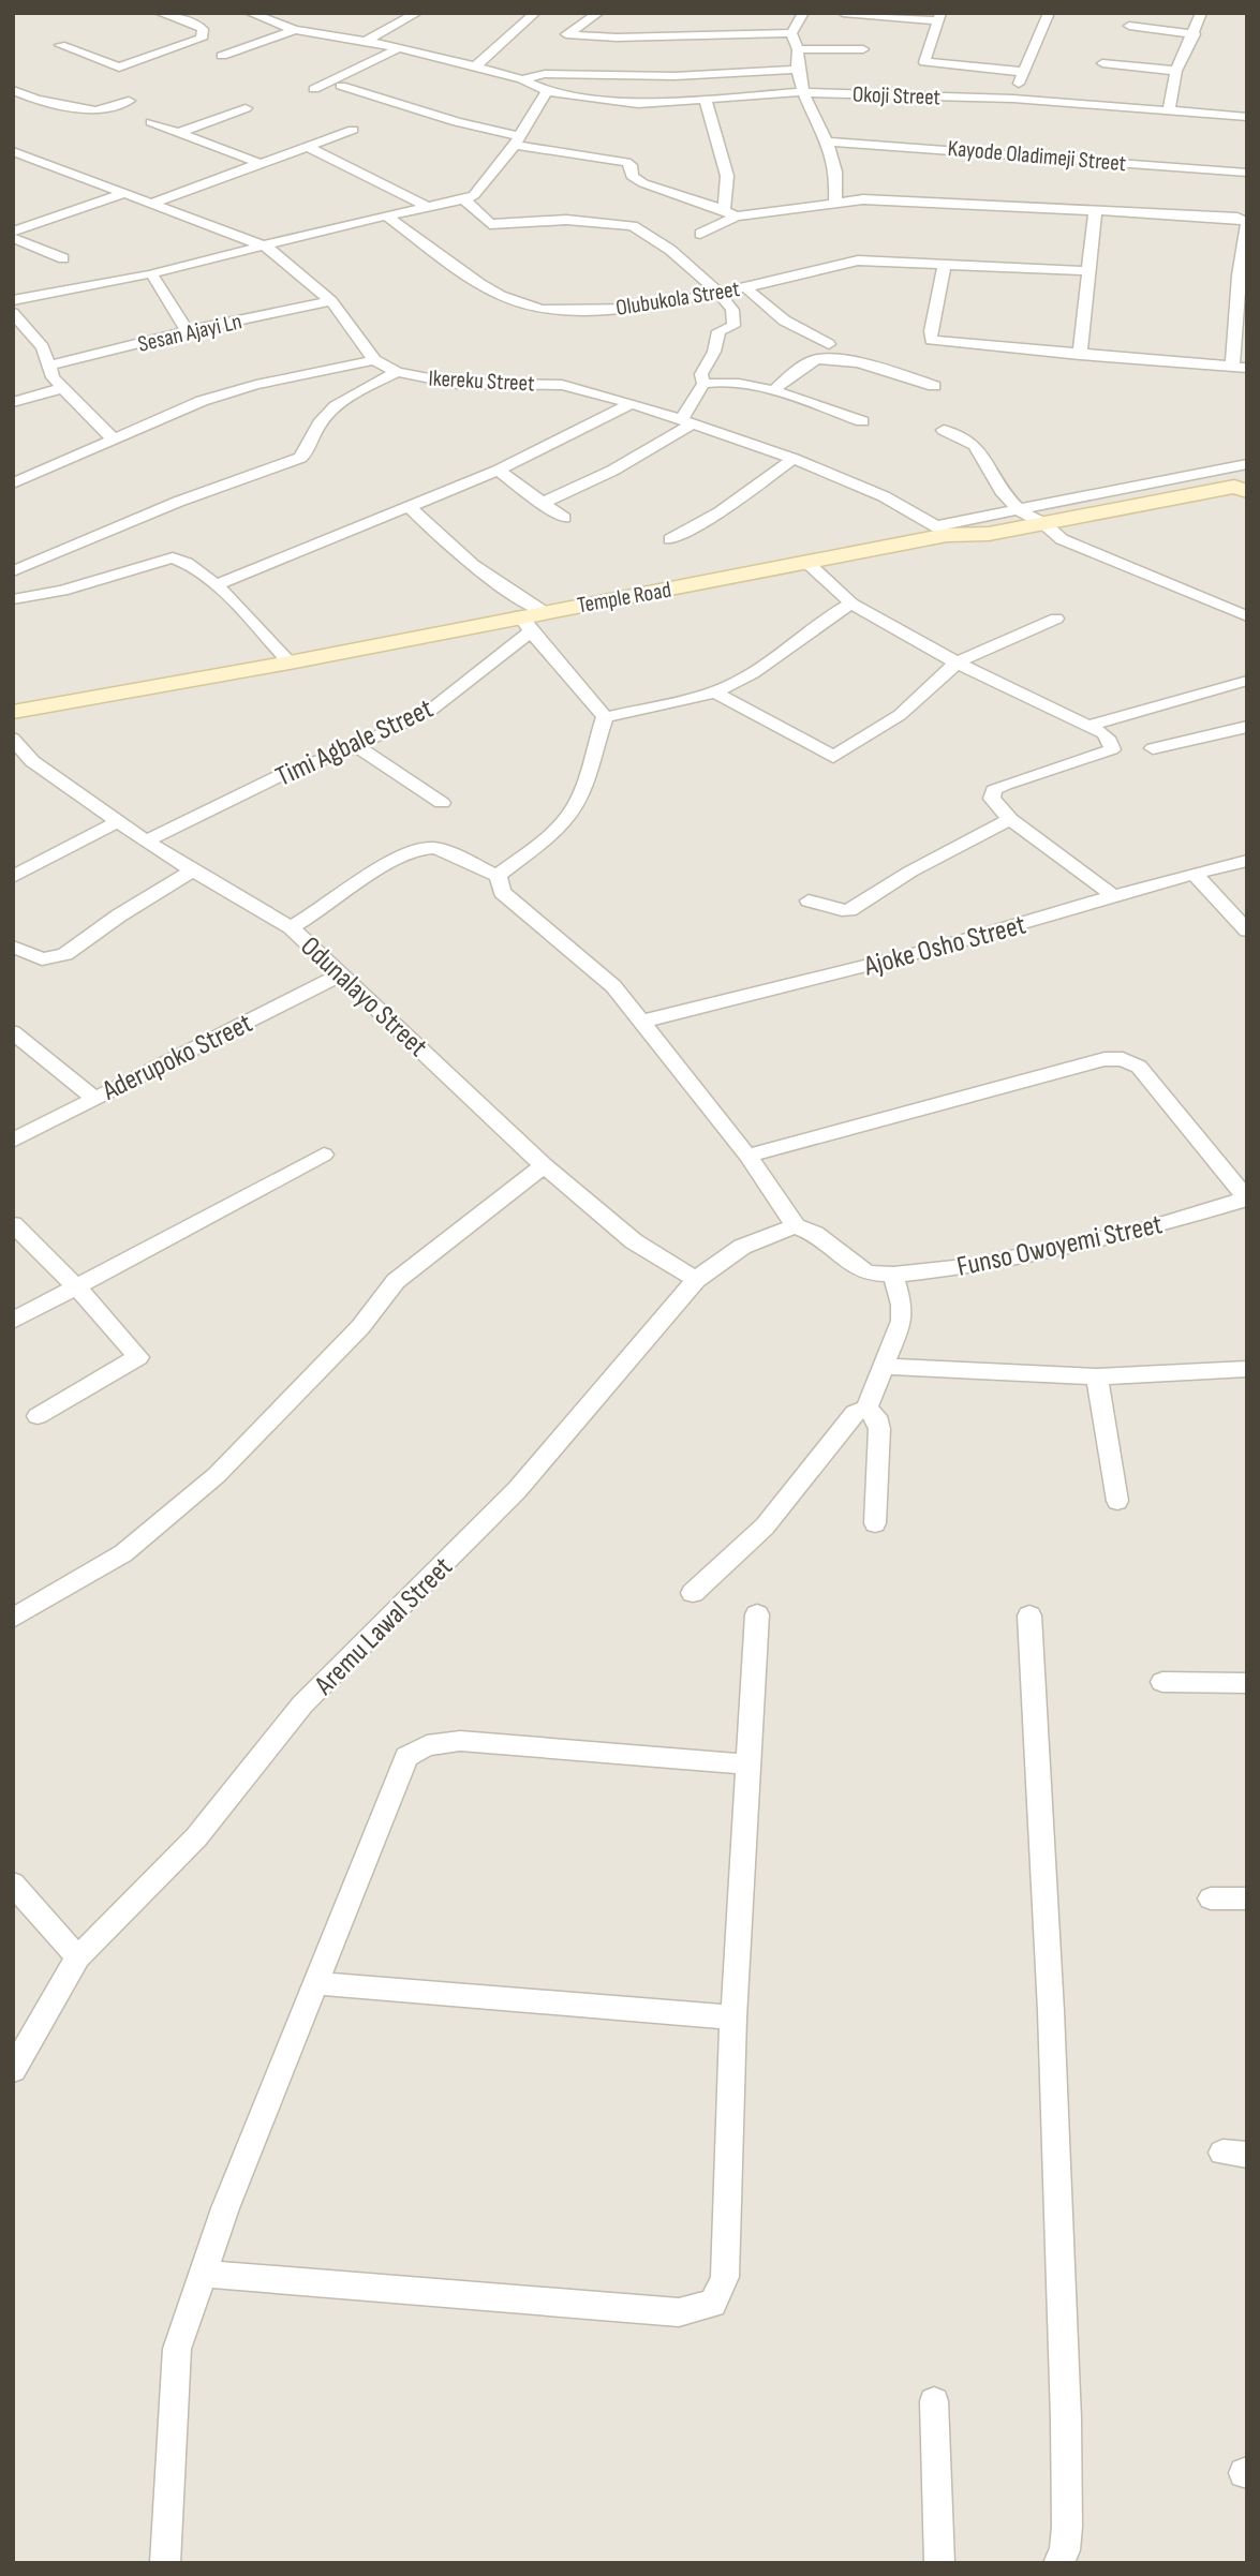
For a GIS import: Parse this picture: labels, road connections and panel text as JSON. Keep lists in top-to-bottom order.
{
  "streets": {
    "street": [
      "Okoji Street",
      "Kayode Oladimeji Street",
      "Olubukola Street",
      "Sesan Ajayi Ln",
      "Ikereku Street",
      "Temple Road",
      "Timi Agbale Street",
      "Ajoke Osho Street",
      "Odunalayo Street",
      "Aderupoko Street",
      "Funso Owoyemi Street",
      "Aremu Lawal Street"
    ]
  },
  "crossings": [
    ["Sesan Ajayi Ln", "Ikereku Street"],
    ["Ikereku Street", "Temple Road"],
    ["Temple Road", "Timi Agbale Street"],
    ["Timi Agbale Street", "Odunalayo Street"],
    ["Odunalayo Street", "Aderupoko Street"],
    ["Odunalayo Street", "Aremu Lawal Street"],
    ["Funso Owoyemi Street", "Aremu Lawal Street"]
  ]
}
